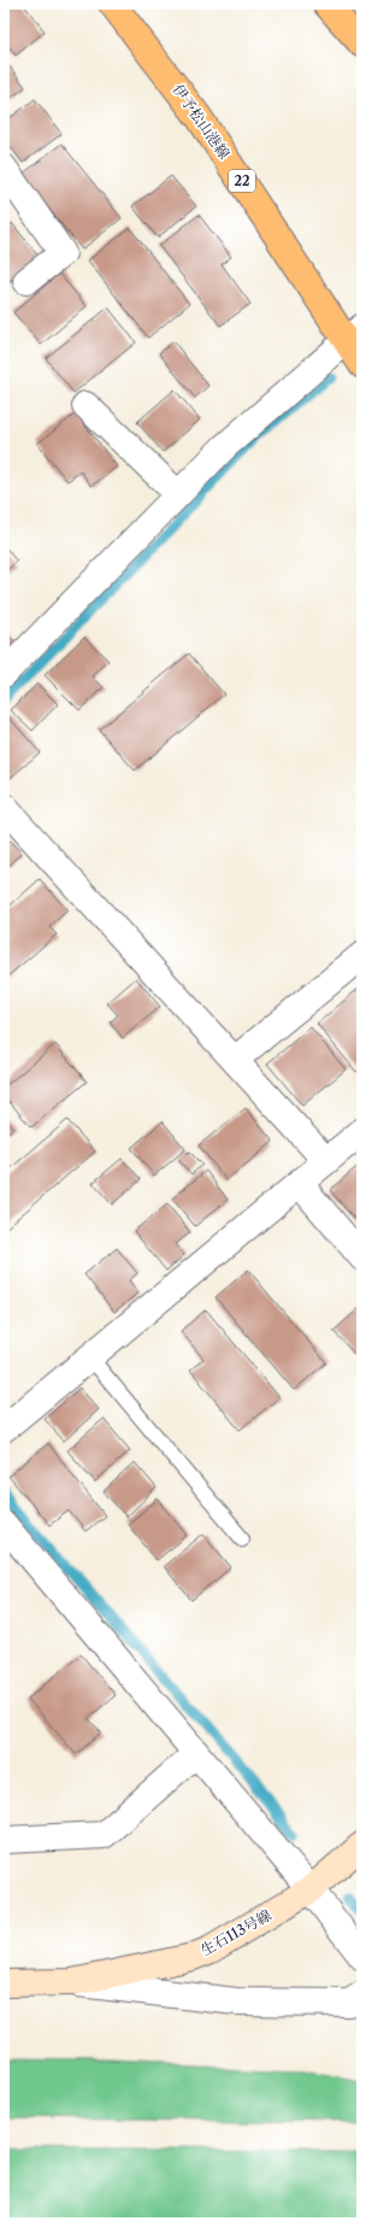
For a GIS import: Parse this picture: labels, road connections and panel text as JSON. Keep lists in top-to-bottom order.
{
  "streets": {
    "main road": ["伊予松山港線", "22"],
    "street": ["生石113号線"]
  }
}
